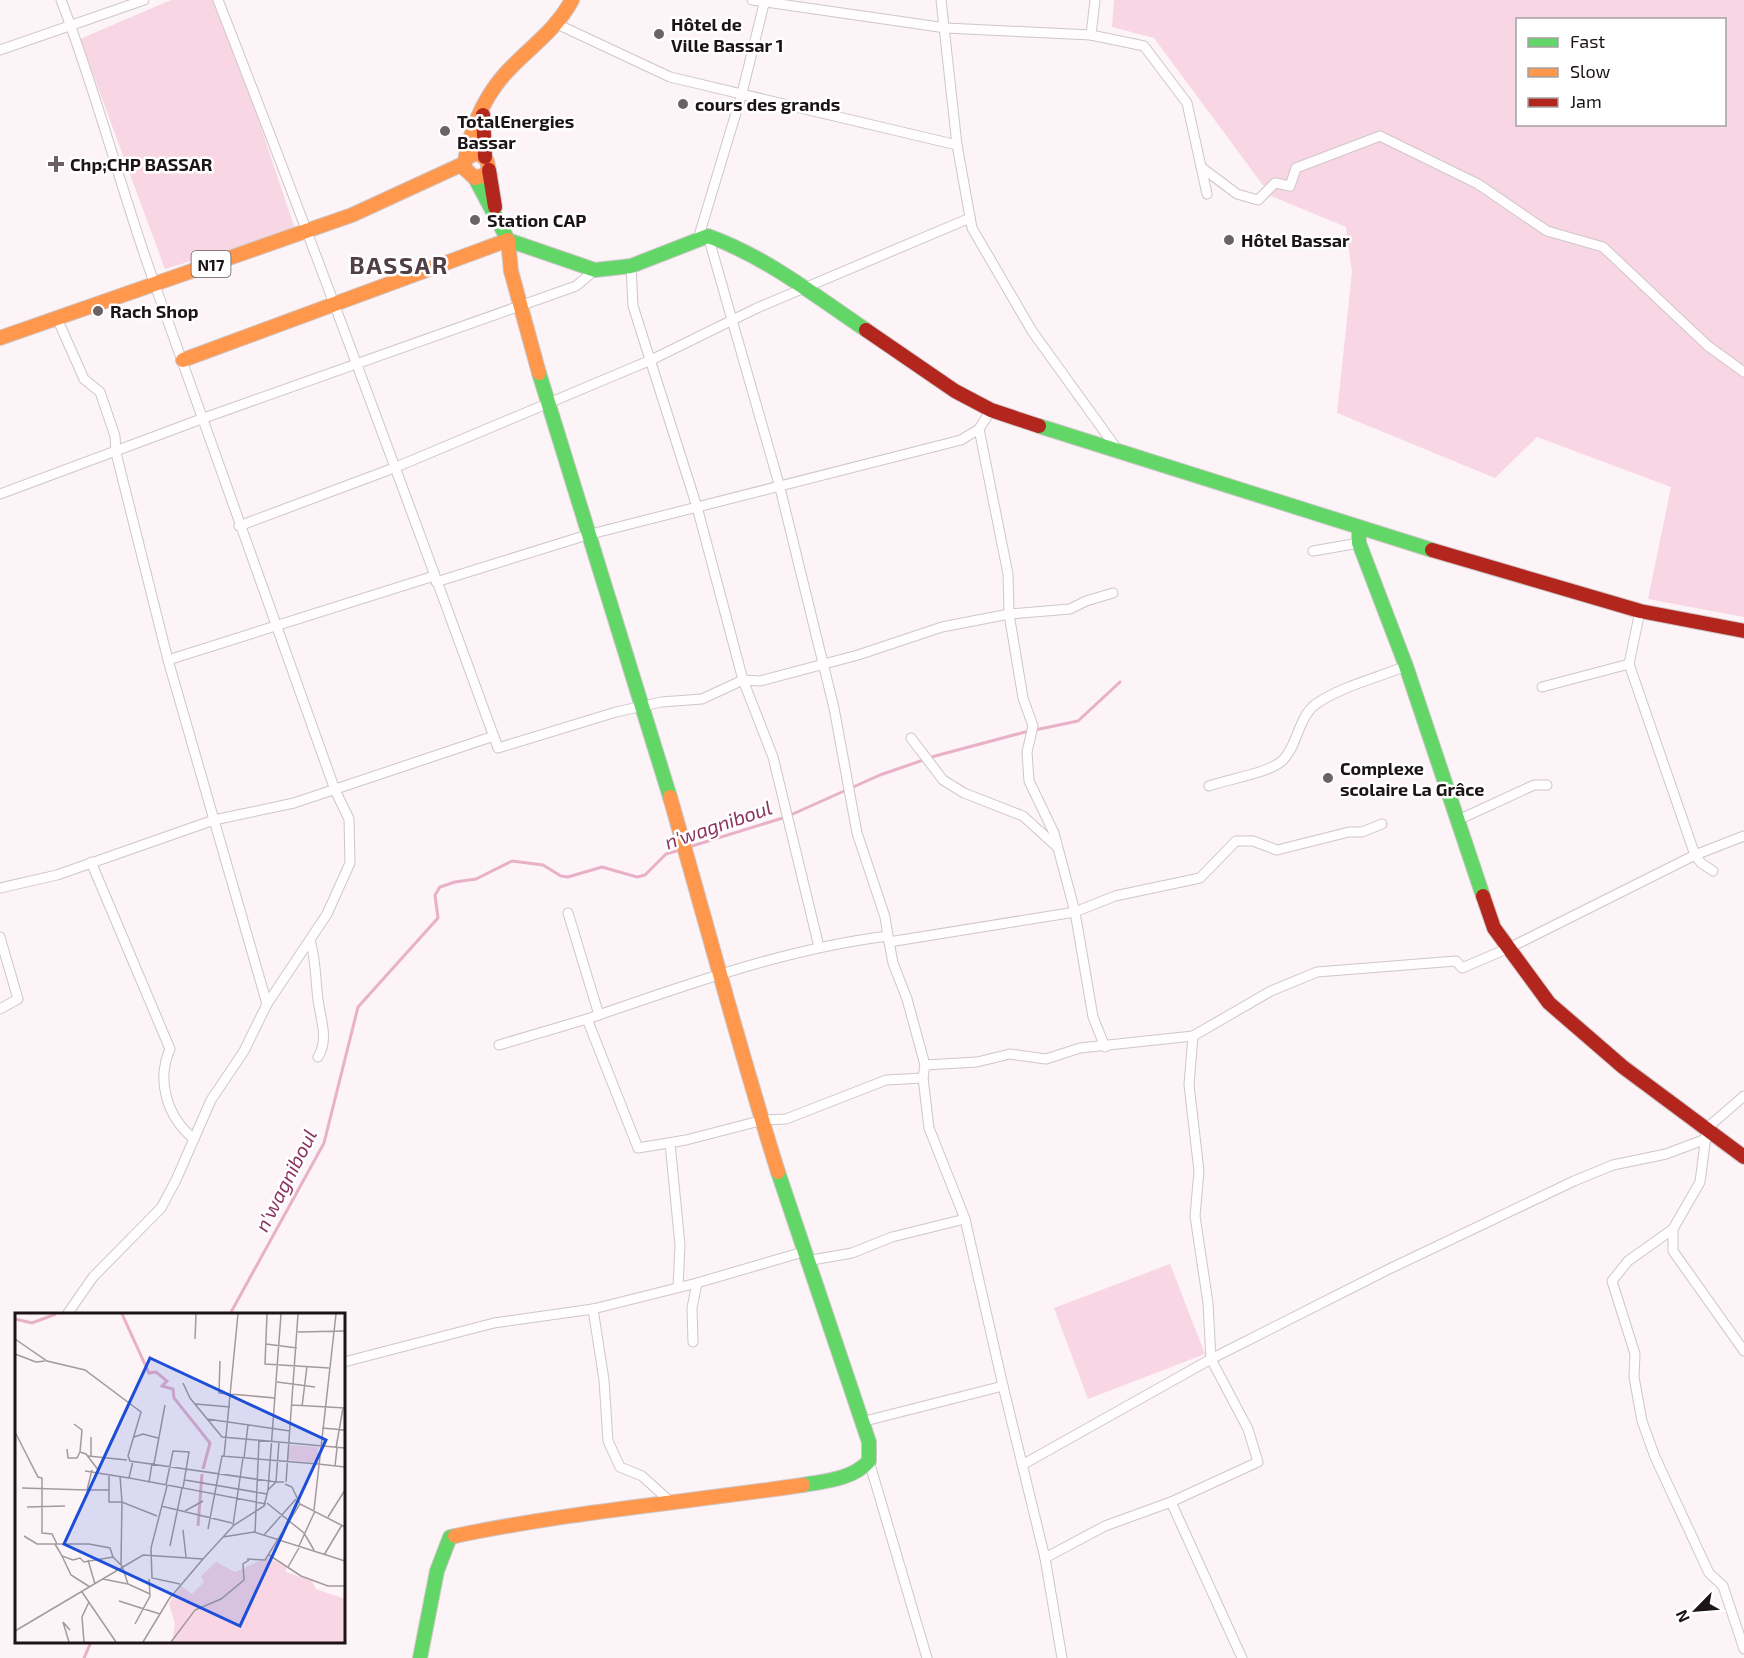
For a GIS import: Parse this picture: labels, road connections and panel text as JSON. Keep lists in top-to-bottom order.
{
  "streets": {
    "street": ["N17"]
  },
  "districts": ["BASSAR"],
  "water": ["n'wagniboul"],
  "places": {
    "other": [
      "Hôtel de Ville Bassar 1",
      "cours des grands",
      "TotalEnergies Bassar",
      "Station CAP",
      "Hôtel Bassar",
      "Rach Shop",
      "Complexe scolaire La Grâce"
    ],
    "health": ["Chp;CHP BASSAR"]
  },
  "legend": ["Fast", "Slow", "Jam"],
  "north": "bottom left"
}
